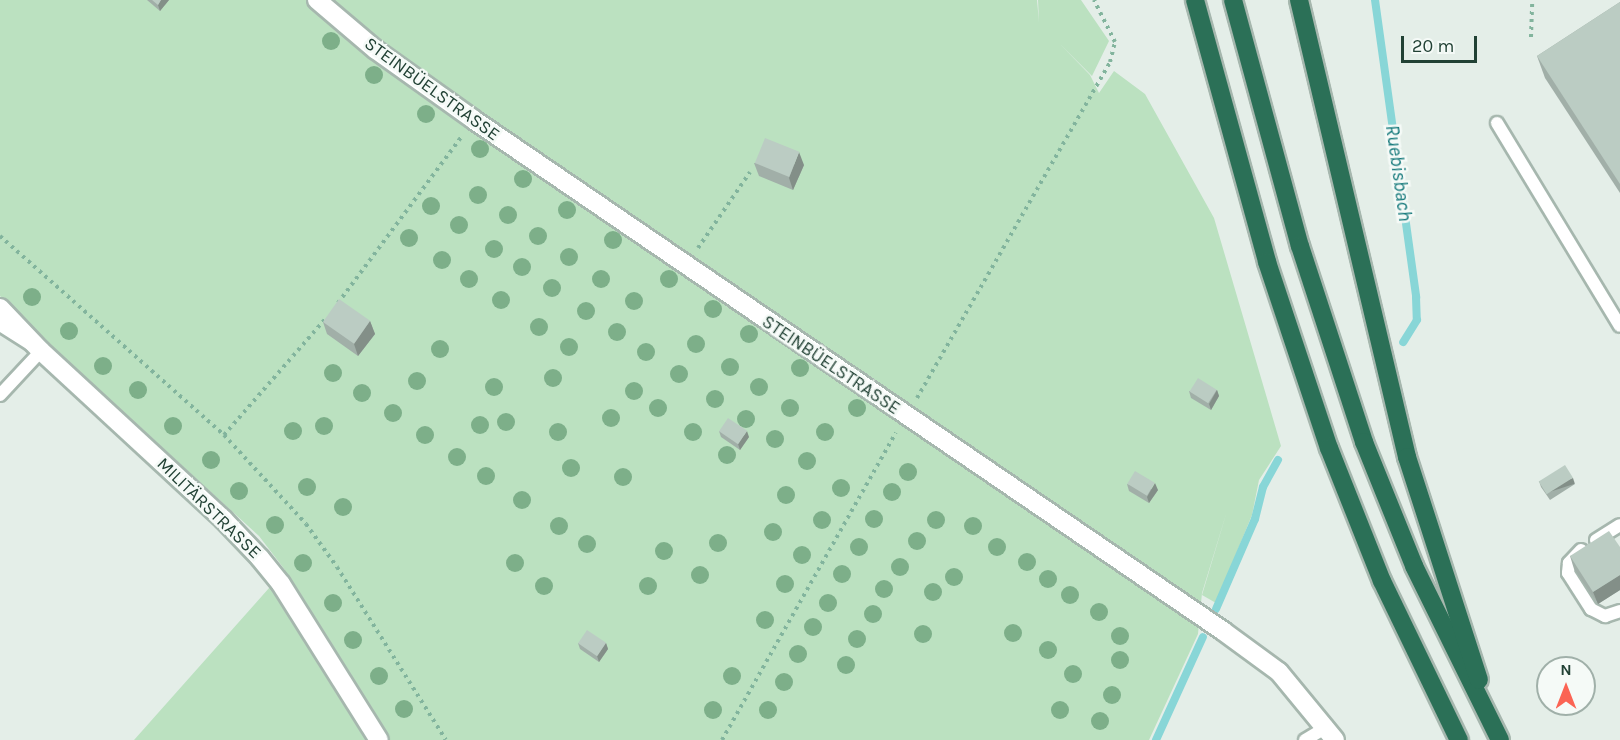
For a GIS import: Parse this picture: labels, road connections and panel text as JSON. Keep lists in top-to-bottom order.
{
  "streets": {
    "street": ["STEINBÜELSTRASSE", "MILITÄRSTRASSE"]
  },
  "water": ["Ruebisbach"],
  "scale_bar": "20 m",
  "north": "top"
}
